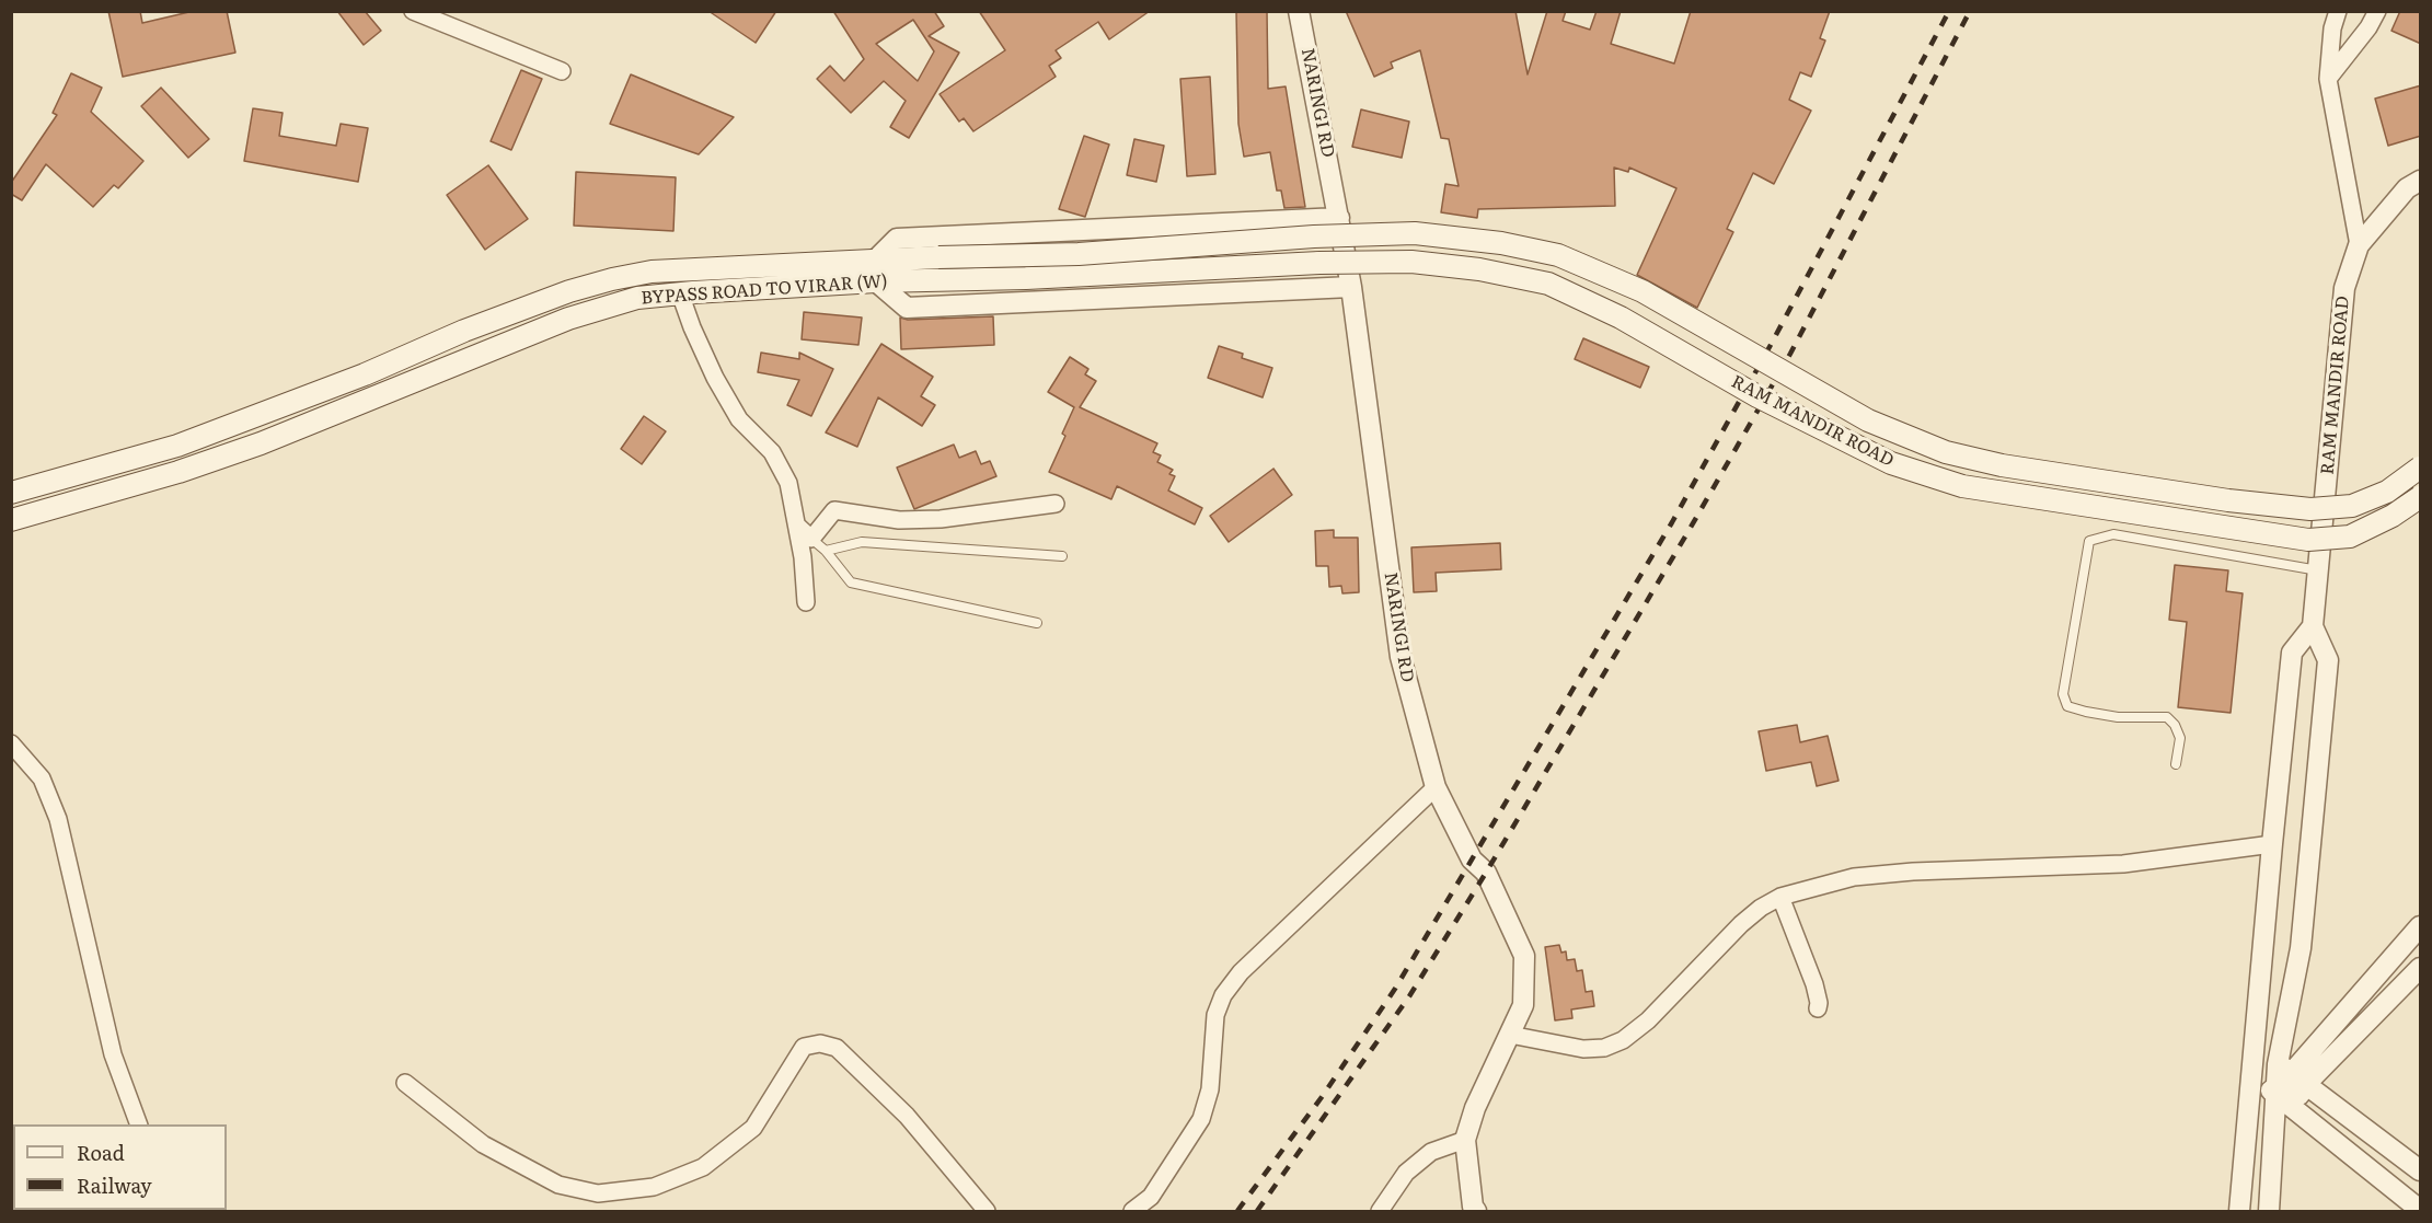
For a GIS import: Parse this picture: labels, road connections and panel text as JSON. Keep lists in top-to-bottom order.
{
  "streets": {
    "main road": ["BYPASS ROAD TO VIRAR (W)", "RAM MANDIR ROAD"],
    "street": ["NARINGI RD"]
  },
  "crossings": [
    ["BYPASS ROAD TO VIRAR (W)", "RAM MANDIR ROAD"]
  ],
  "legend": ["Road", "Railway"]
}
